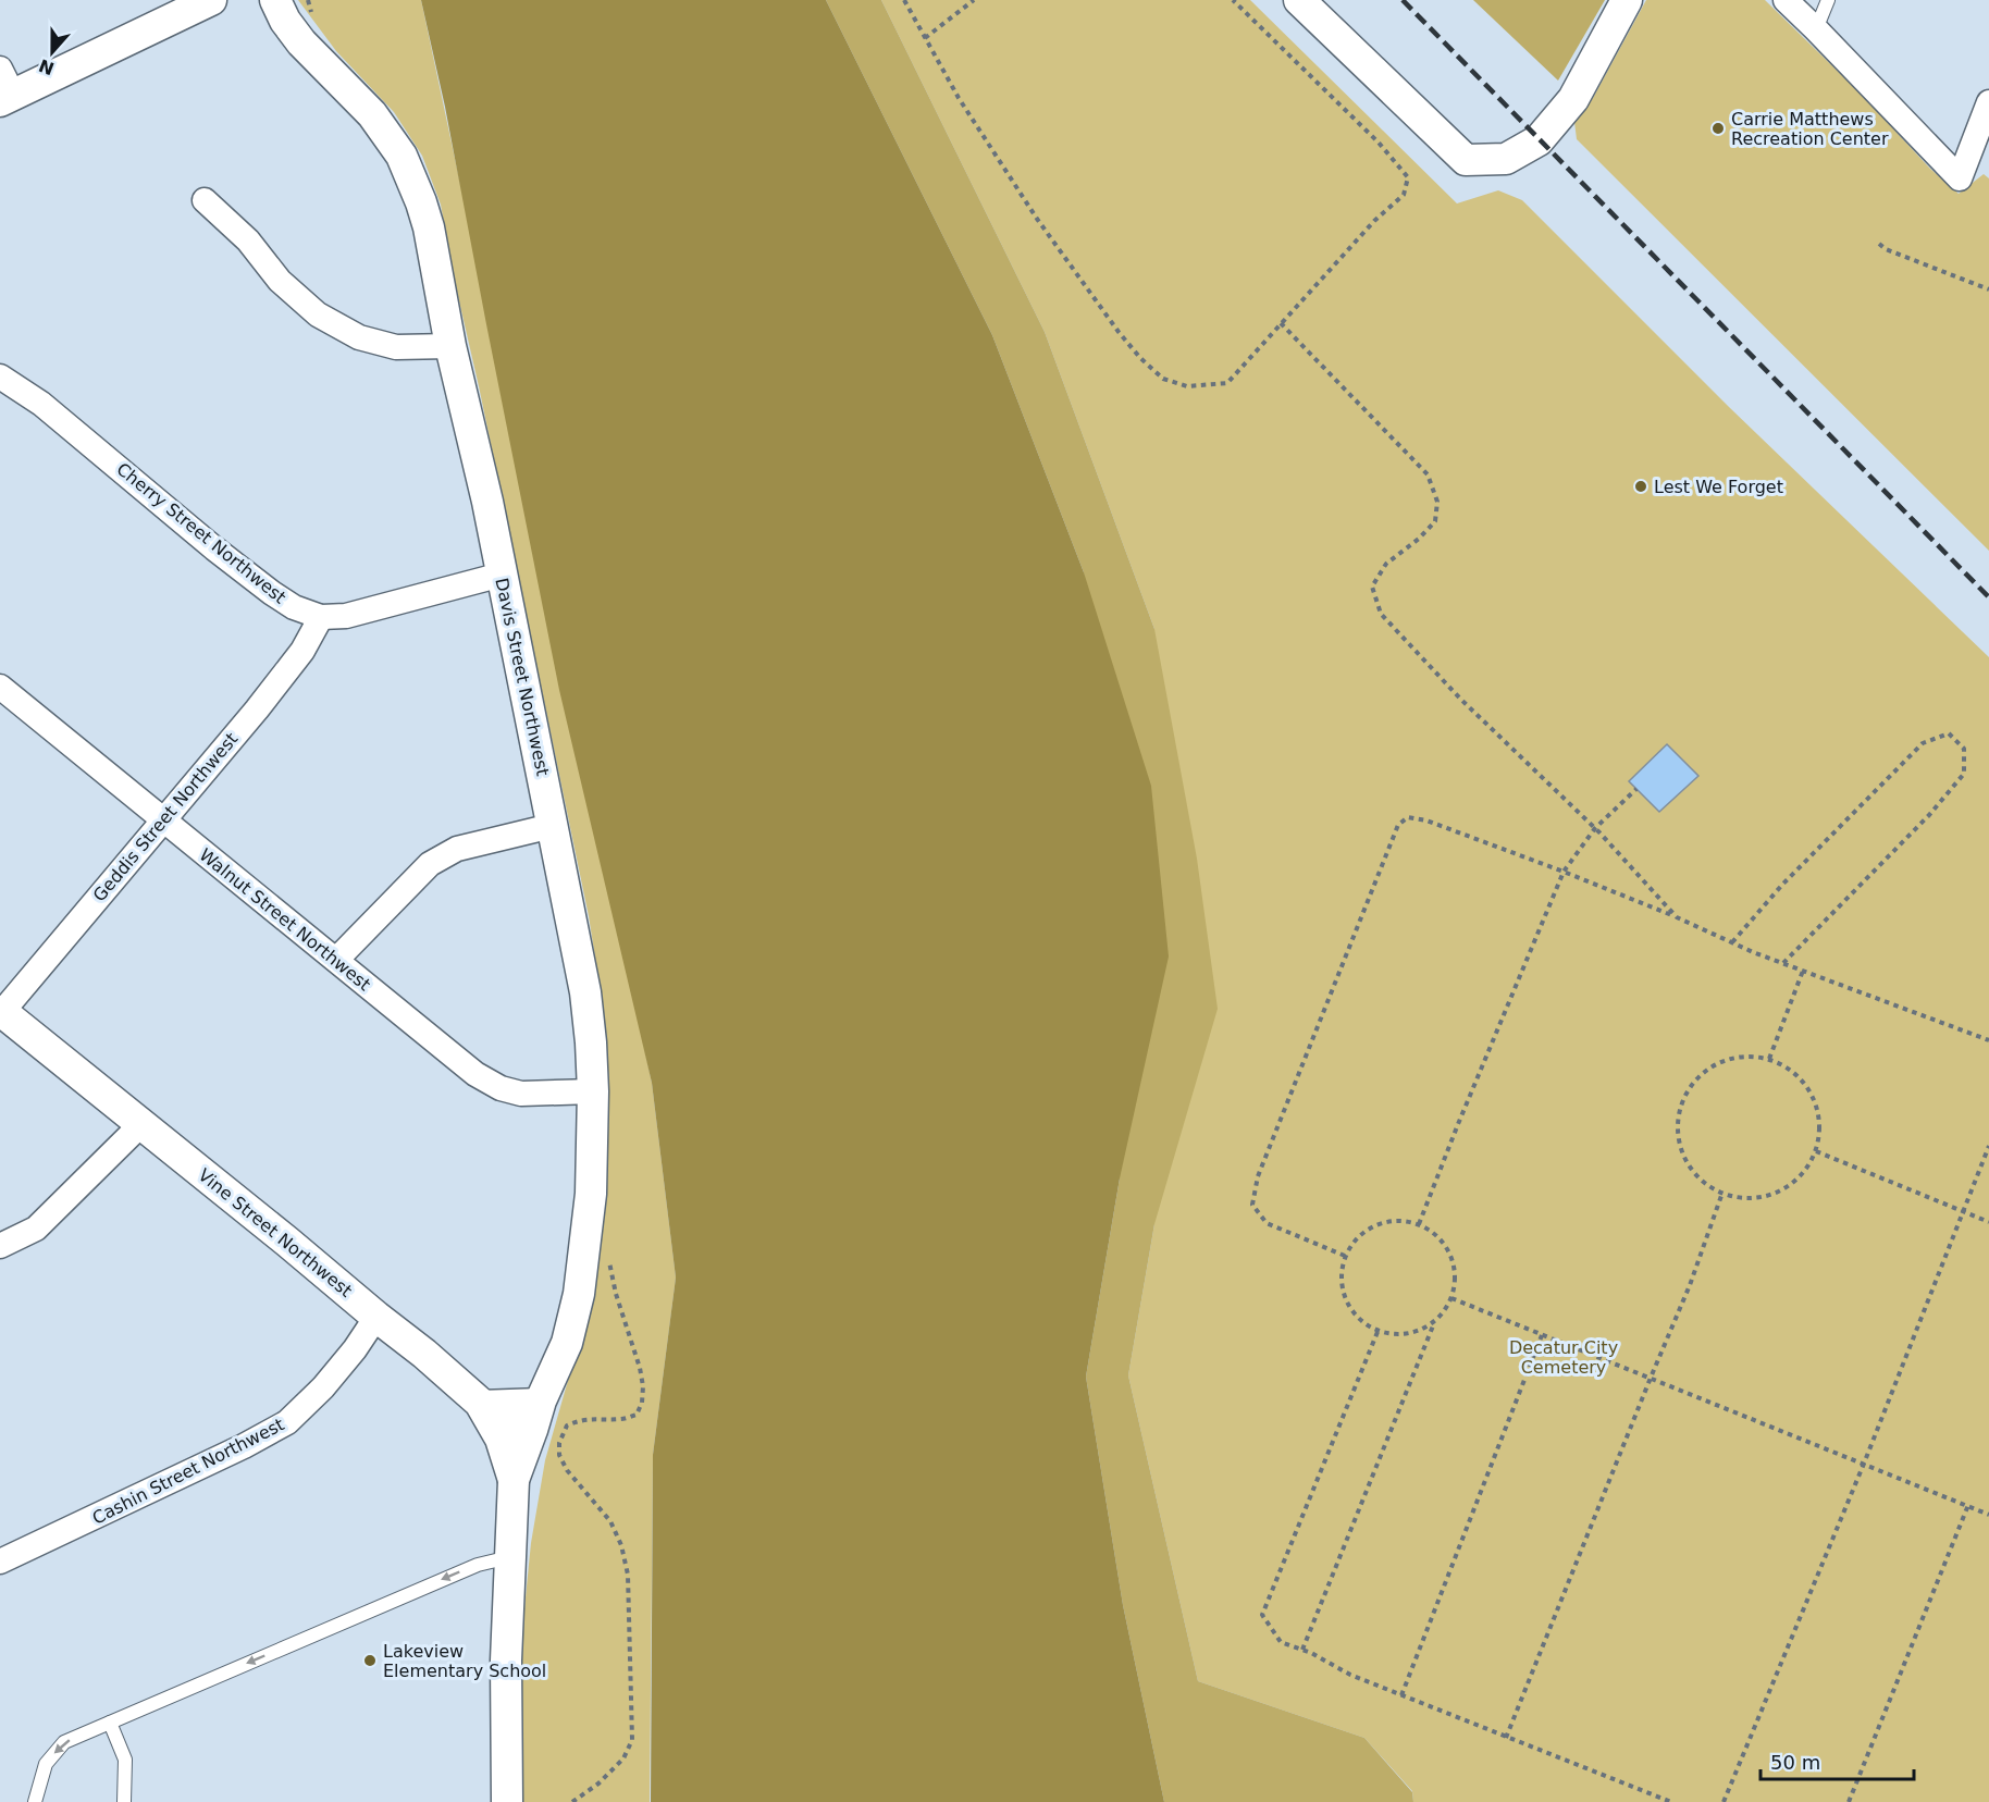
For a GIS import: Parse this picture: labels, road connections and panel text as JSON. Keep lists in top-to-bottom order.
{
  "streets": {
    "street": [
      "Cherry Street Northwest",
      "Davis Street Northwest",
      "Geddis Street Northwest",
      "Walnut Street Northwest",
      "Vine Street Northwest",
      "Cashin Street Northwest"
    ]
  },
  "crossings": [
    ["Cherry Street Northwest", "Davis Street Northwest"],
    ["Cherry Street Northwest", "Geddis Street Northwest"],
    ["Davis Street Northwest", "Walnut Street Northwest"],
    ["Davis Street Northwest", "Vine Street Northwest"],
    ["Geddis Street Northwest", "Walnut Street Northwest"],
    ["Geddis Street Northwest", "Vine Street Northwest"],
    ["Vine Street Northwest", "Cashin Street Northwest"]
  ],
  "parks": ["Decatur City Cemetery"],
  "places": ["Carrie Matthews Recreation Center", "Lest We Forget", "Lakeview Elementary School"],
  "scale_bar": "50 m",
  "north": "bottom"
}
